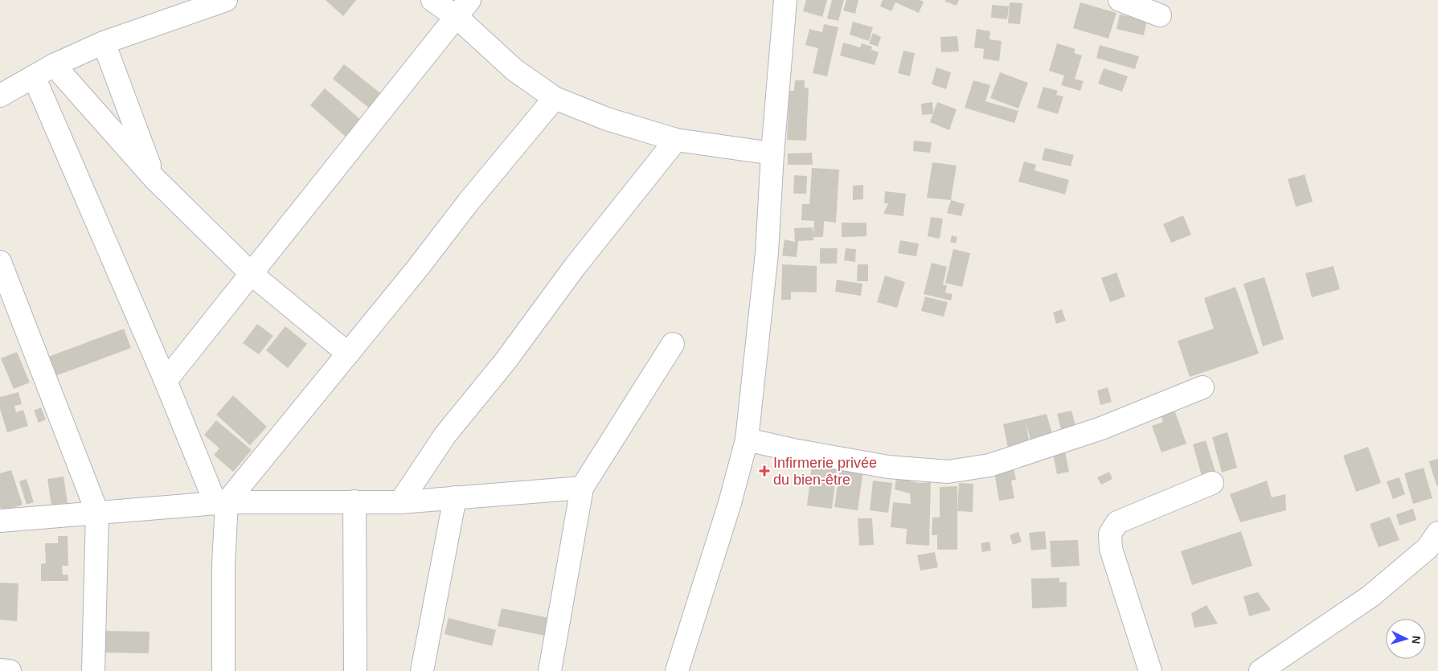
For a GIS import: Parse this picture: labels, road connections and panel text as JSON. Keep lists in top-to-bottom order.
{
  "places": {
    "health": ["Infirmerie privée du bien-être"]
  },
  "north": "right"
}
